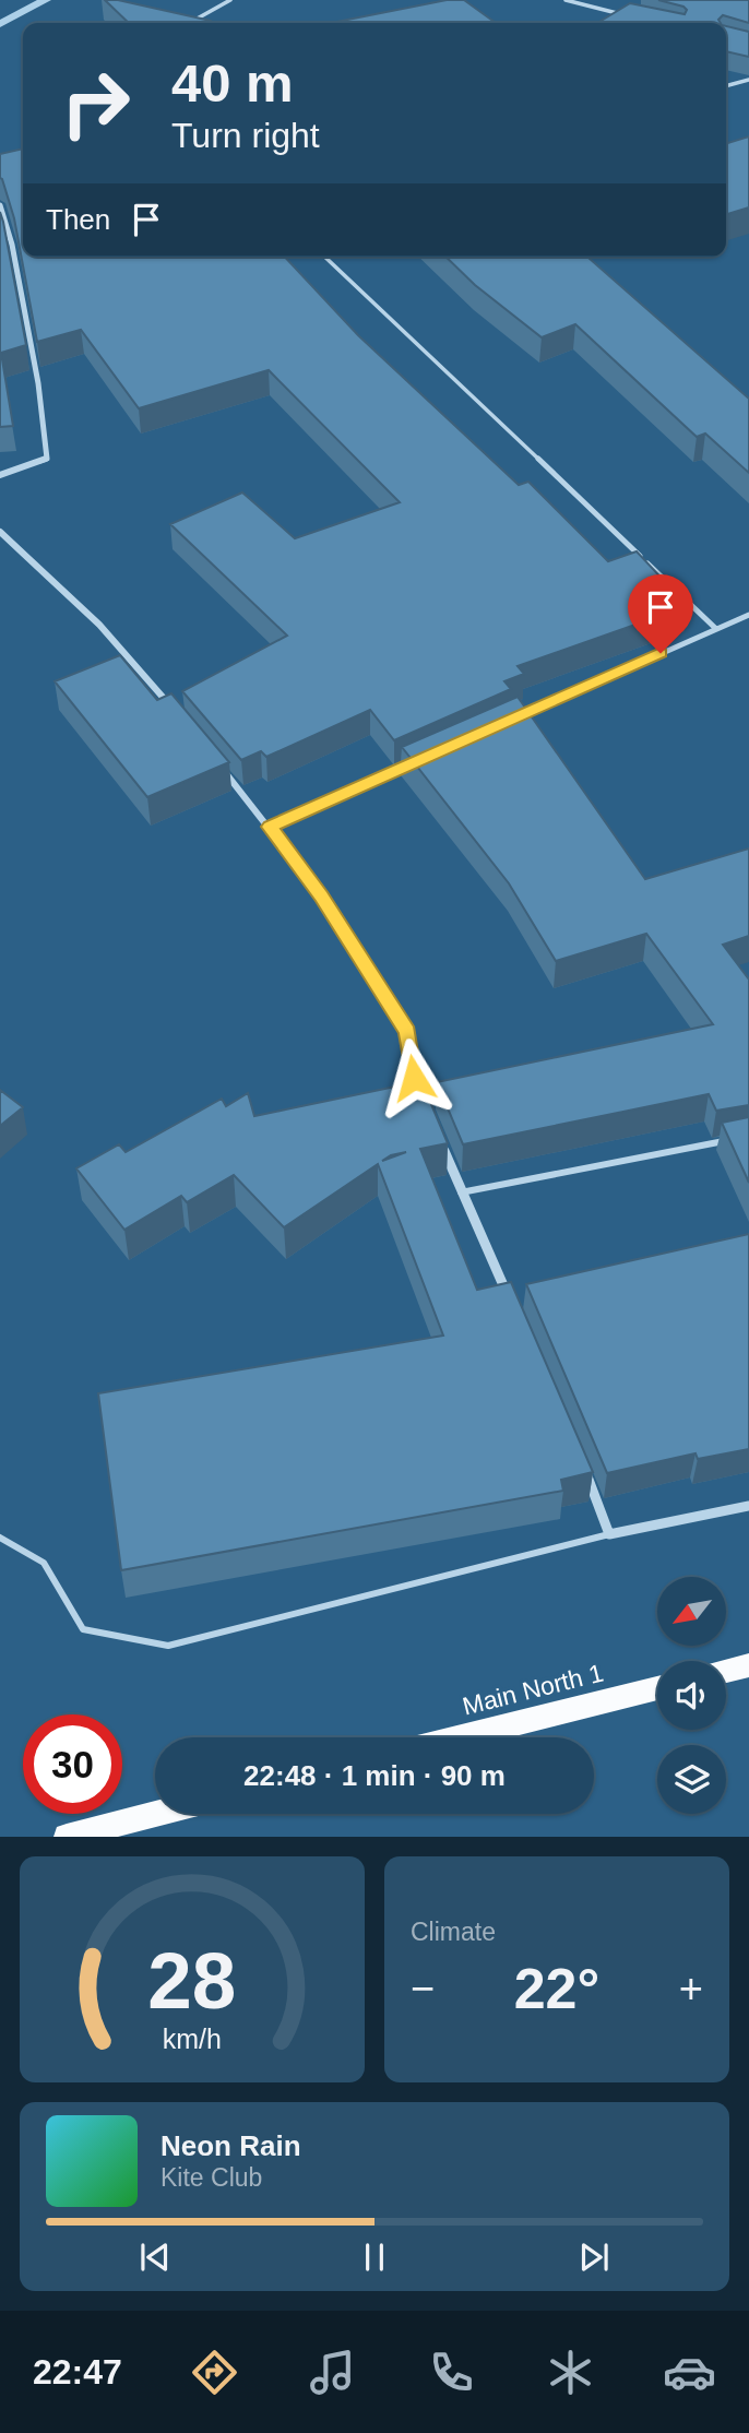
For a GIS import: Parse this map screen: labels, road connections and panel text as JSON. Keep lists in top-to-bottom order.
{
  "streets": {
    "main road": ["Main North 1"]
  },
  "north": "bottom left",
  "page": {
    "turn": ["40 m", "Turn right"],
    "then": "Then",
    "limit": "30",
    "trip": "22:48 · 1 min · 90 m",
    "tile": "Climate",
    "heat": ["−", "22°", "+"],
    "song": ["Neon Rain", "Kite Club"],
    "tabs": "22:47",
    "gauge": ["28", "km/h"]
  }
}
